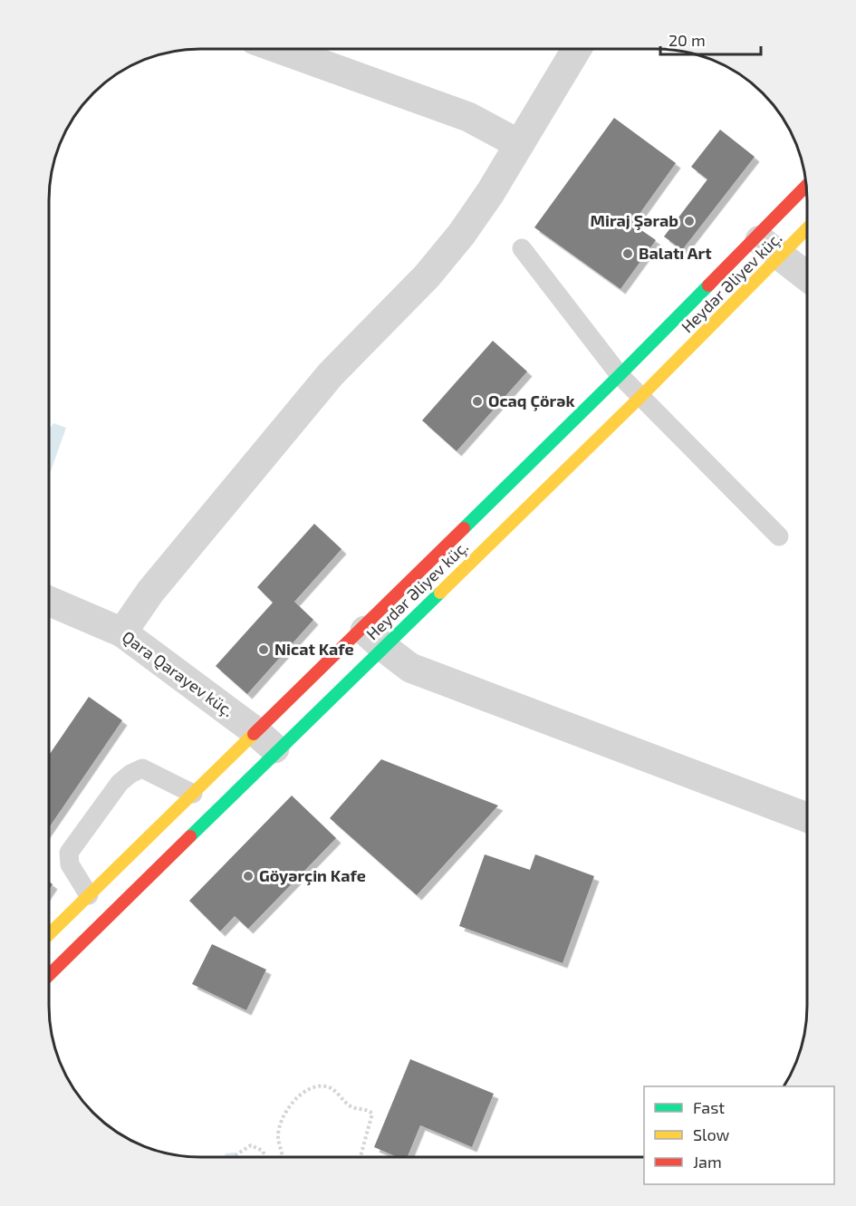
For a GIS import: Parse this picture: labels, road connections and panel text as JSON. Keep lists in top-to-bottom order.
{
  "streets": {
    "main road": ["Heydər Əliyev küç."],
    "street": ["Qara Qarayev küç."]
  },
  "crossings": [
    ["Heydər Əliyev küç.", "Qara Qarayev küç."]
  ],
  "places": [
    "Miraj Şərab",
    "Balatı Art",
    "Ocaq Çörək",
    "Nicat Kafe",
    "Göyərçin Kafe"
  ],
  "legend": ["Fast", "Slow", "Jam"],
  "scale_bar": "20 m"
}
